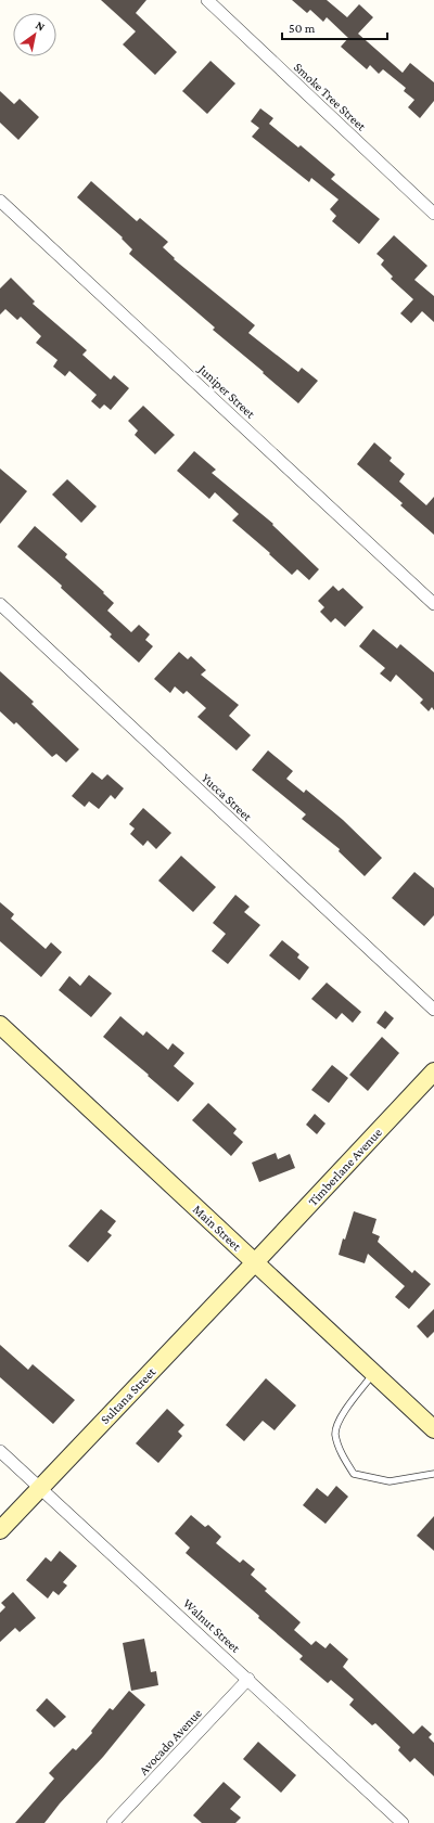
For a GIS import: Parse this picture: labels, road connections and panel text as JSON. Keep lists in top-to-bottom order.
{
  "streets": {
    "street": [
      "Smoke Tree Street",
      "Juniper Street",
      "Yucca Street",
      "Timberlane Avenue",
      "Main Street",
      "Sultana Street",
      "Walnut Street",
      "Avocado Avenue"
    ]
  },
  "crossings": [
    ["Timberlane Avenue", "Main Street"],
    ["Timberlane Avenue", "Sultana Street"],
    ["Main Street", "Sultana Street"],
    ["Sultana Street", "Walnut Street"],
    ["Walnut Street", "Avocado Avenue"]
  ],
  "scale_bar": "50 m",
  "north": "top right"
}
